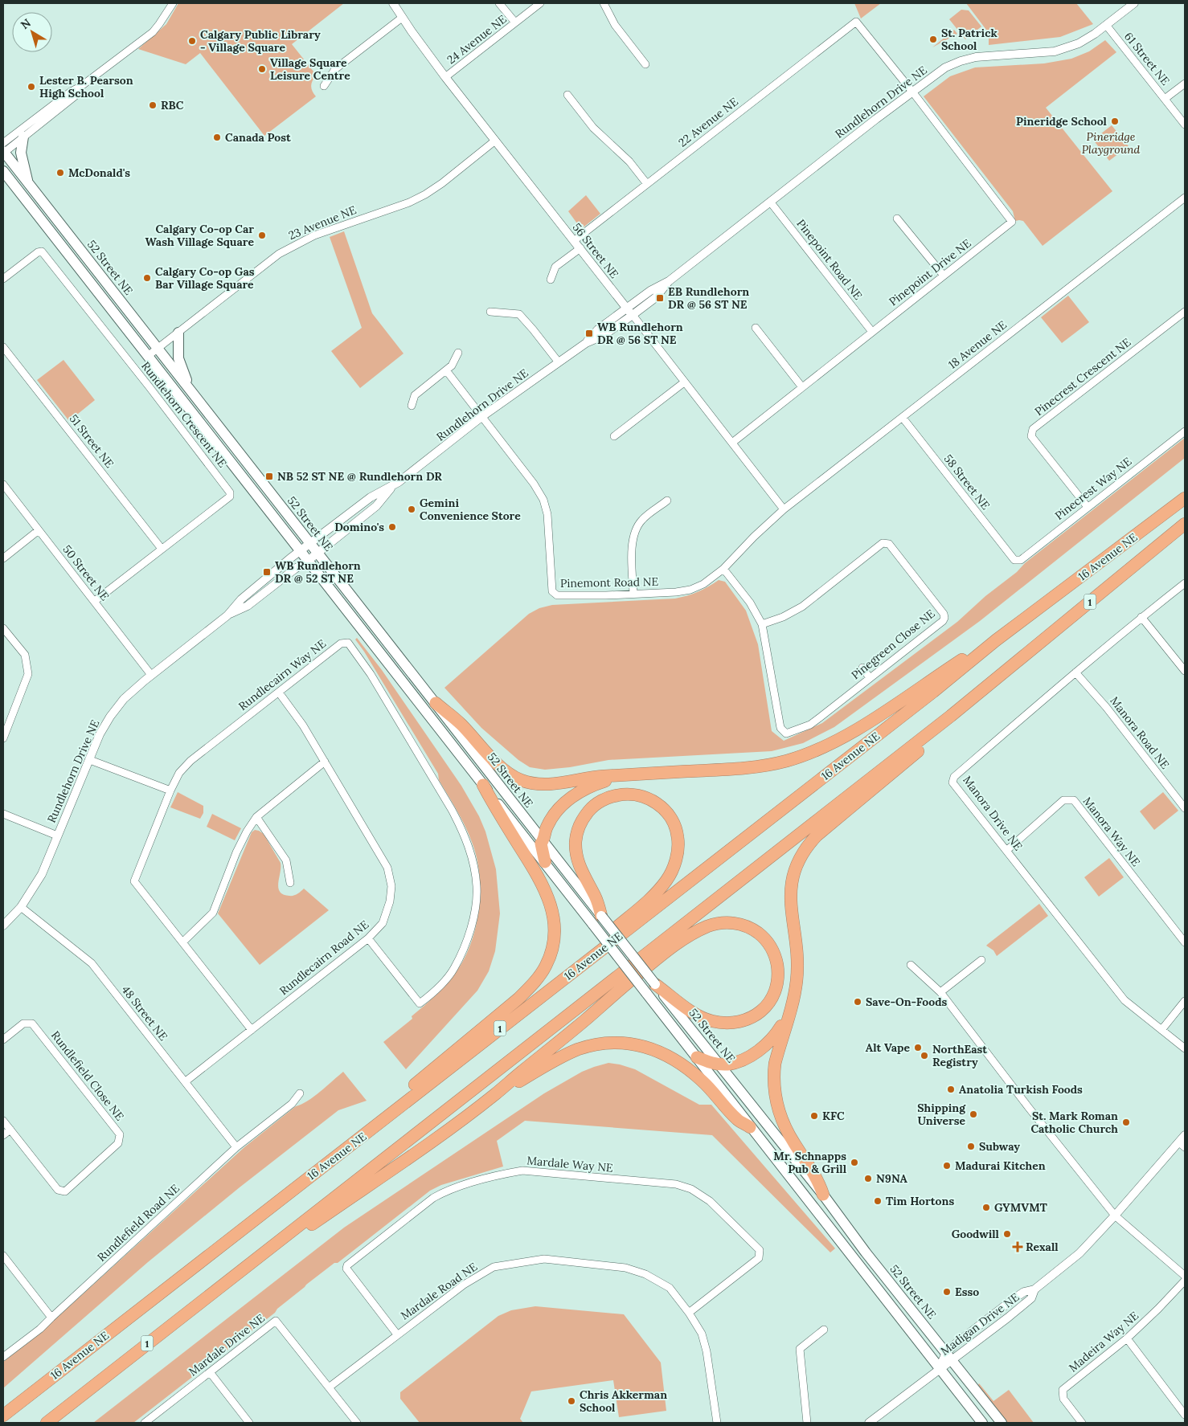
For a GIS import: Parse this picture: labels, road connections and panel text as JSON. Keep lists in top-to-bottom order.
{
  "streets": {
    "highway": ["16 Avenue NE", "1"],
    "main road": ["52 Street NE"],
    "street": [
      "24 Avenue NE",
      "61 Street NE",
      "Rundlehorn Drive NE",
      "22 Avenue NE",
      "23 Avenue NE",
      "56 Street NE",
      "Pinepoint Road NE",
      "Pinepoint Drive NE",
      "18 Avenue NE",
      "Pinecrest Crescent NE",
      "Rundlehorn Crescent NE",
      "51 Street NE",
      "58 Street NE",
      "Pinecrest Way NE",
      "50 Street NE",
      "Pinemont Road NE",
      "Pinegreen Close NE",
      "Rundlecairn Way NE",
      "Manora Road NE",
      "Manora Drive NE",
      "Manora Way NE",
      "Rundlecairn Road NE",
      "48 Street NE",
      "Rundlefield Close NE",
      "Mardale Way NE",
      "Rundlefield Road NE",
      "Mardale Road NE",
      "Madigan Drive NE",
      "Madeira Way NE",
      "Mardale Drive NE"
    ]
  },
  "crossings": [
    ["24 Avenue NE", "56 Street NE"],
    ["61 Street NE", "Rundlehorn Drive NE"],
    ["Rundlehorn Drive NE", "22 Avenue NE"],
    ["Rundlehorn Drive NE", "56 Street NE"],
    ["Rundlehorn Drive NE", "Pinepoint Road NE"],
    ["Rundlehorn Drive NE", "52 Street NE"],
    ["Rundlehorn Drive NE", "Pinepoint Drive NE"],
    ["Rundlehorn Drive NE", "50 Street NE"],
    ["Rundlehorn Drive NE", "Pinemont Road NE"],
    ["Rundlehorn Drive NE", "48 Street NE"],
    ["22 Avenue NE", "56 Street NE"],
    ["22 Avenue NE", "Pinepoint Drive NE"],
    ["23 Avenue NE", "56 Street NE"],
    ["23 Avenue NE", "52 Street NE"],
    ["56 Street NE", "Pinepoint Drive NE"],
    ["56 Street NE", "18 Avenue NE"],
    ["56 Street NE", "Pinemont Road NE"],
    ["Pinepoint Road NE", "Pinepoint Drive NE"],
    ["52 Street NE", "Madigan Drive NE"],
    ["18 Avenue NE", "58 Street NE"],
    ["18 Avenue NE", "Pinemont Road NE"],
    ["Pinecrest Crescent NE", "Pinecrest Way NE"],
    ["Rundlehorn Crescent NE", "51 Street NE"],
    ["Rundlehorn Crescent NE", "50 Street NE"],
    ["58 Street NE", "Pinecrest Way NE"],
    ["Pinemont Road NE", "Pinegreen Close NE"],
    ["Rundlecairn Way NE", "Rundlecairn Road NE"],
    ["Manora Road NE", "Manora Drive NE"],
    ["Manora Drive NE", "Manora Way NE"],
    ["Rundlecairn Road NE", "48 Street NE"],
    ["48 Street NE", "Rundlefield Road NE"],
    ["Mardale Way NE", "Mardale Road NE"],
    ["Mardale Road NE", "Mardale Drive NE"]
  ],
  "parks": ["Pineridge Playground"],
  "places": {
    "other": [
      "St. Patrick School",
      "Calgary Public Library - Village Square",
      "Village Square Leisure Centre",
      "Lester B. Pearson High School",
      "RBC",
      "Pineridge School",
      "Canada Post",
      "McDonald's",
      "Calgary Co-op Car Wash Village Square",
      "Calgary Co-op Gas Bar Village Square",
      "Gemini Convenience Store",
      "Domino's",
      "Save-On-Foods",
      "Alt Vape",
      "NorthEast Registry",
      "Anatolia Turkish Foods",
      "Shipping Universe",
      "KFC",
      "St. Mark Roman Catholic Church",
      "Subway",
      "Mr. Schnapps Pub & Grill",
      "Madurai Kitchen",
      "N9NA",
      "Tim Hortons",
      "GYMVMT",
      "Goodwill",
      "Esso",
      "Chris Akkerman School"
    ],
    "transit": [
      "EB Rundlehorn DR @ 56 ST NE",
      "WB Rundlehorn DR @ 56 ST NE",
      "NB 52 ST NE @ Rundlehorn DR",
      "WB Rundlehorn DR @ 52 ST NE"
    ],
    "health": ["Rexall"]
  },
  "north": "top left"
}
